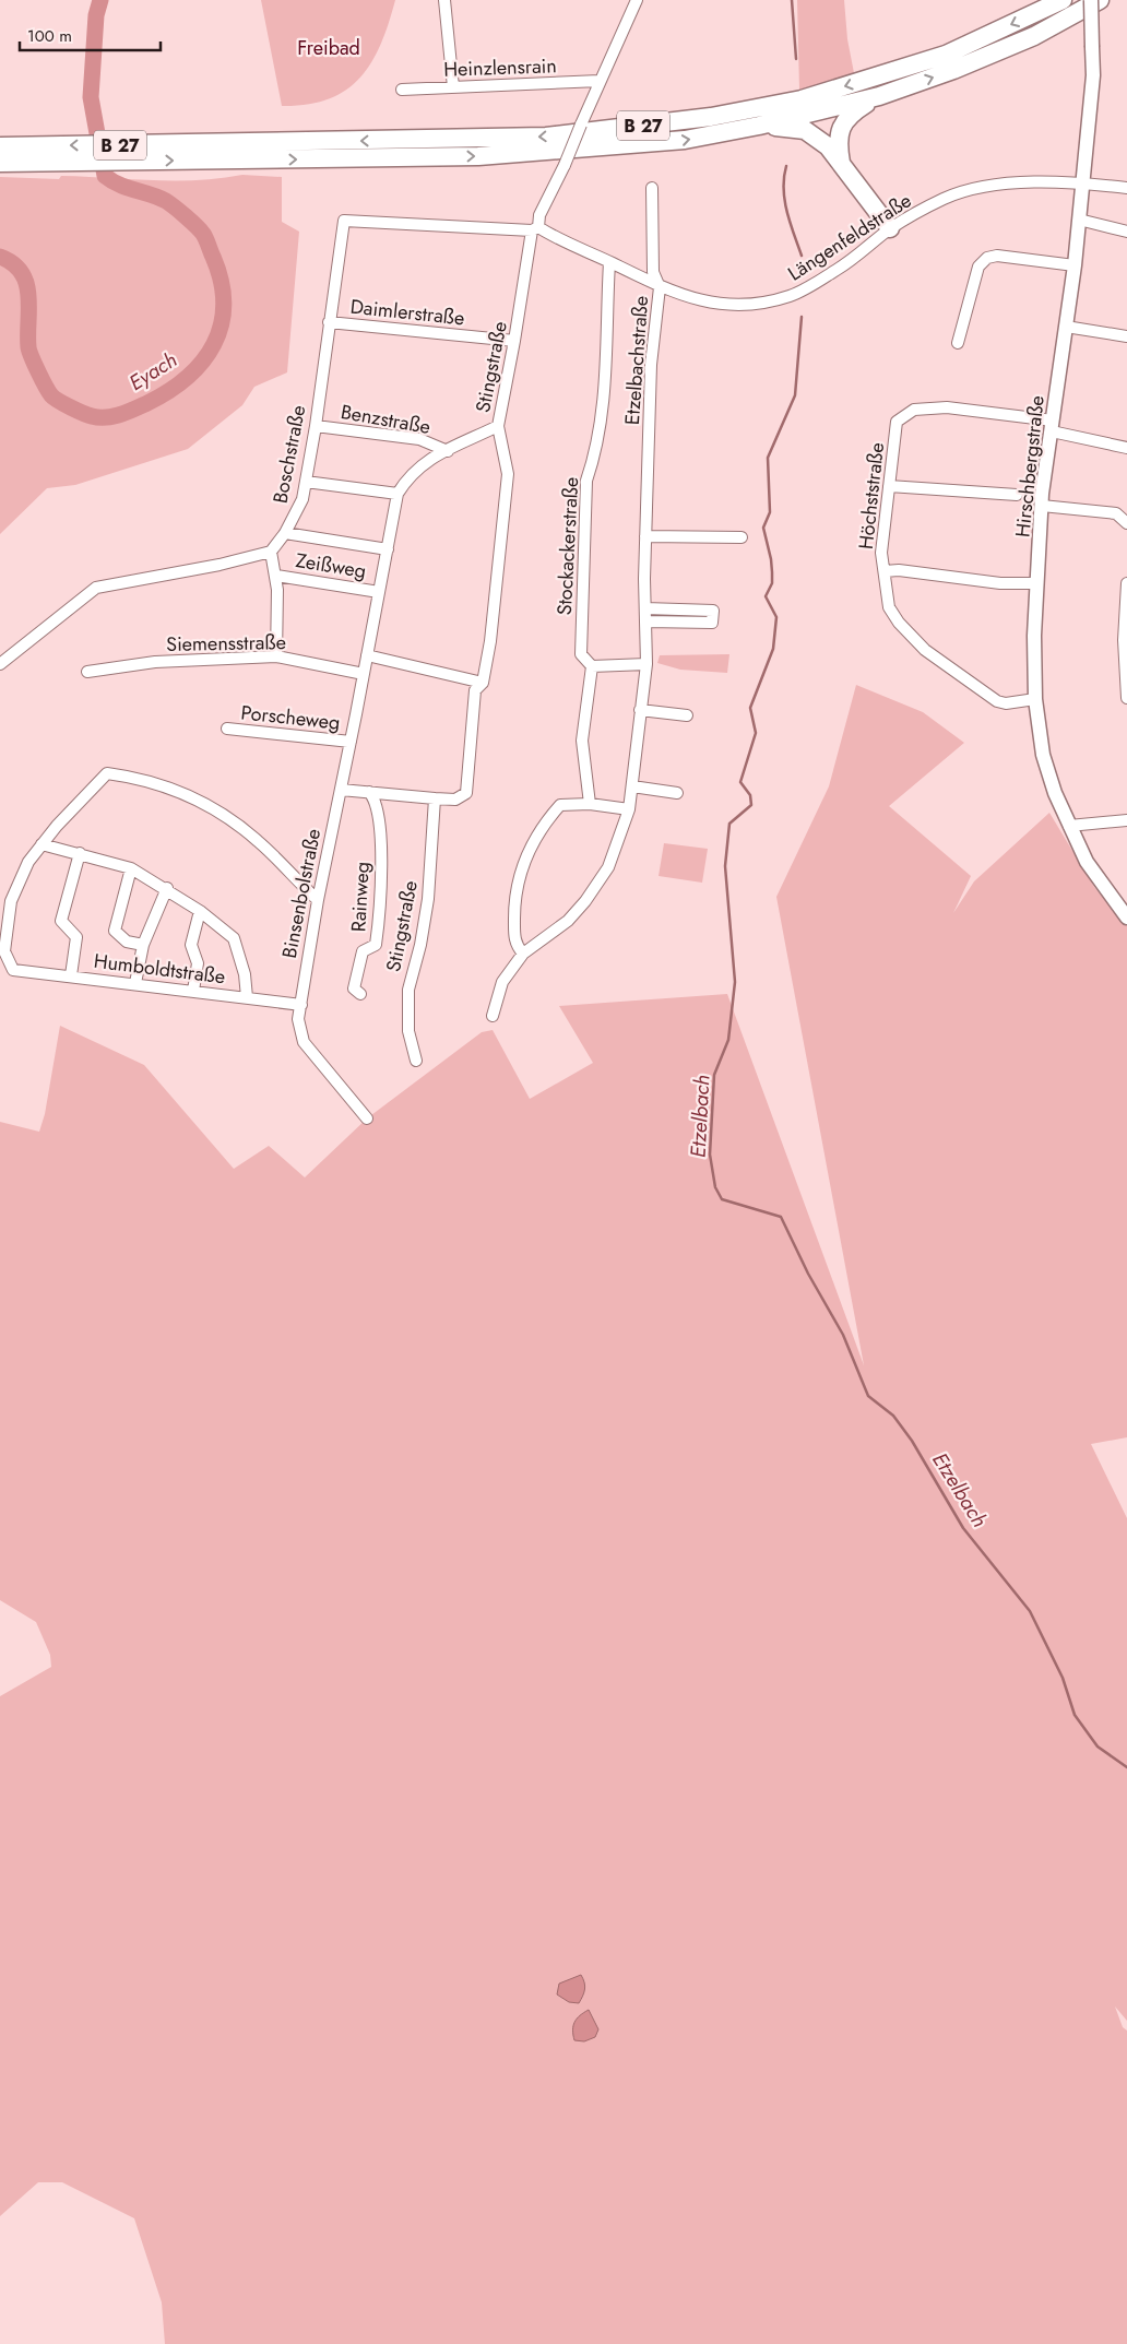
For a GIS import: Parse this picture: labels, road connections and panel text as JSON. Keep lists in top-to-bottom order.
{
  "streets": {
    "highway": ["B 27"],
    "street": [
      "Heinzlensrain",
      "Längenfeldstraße",
      "Daimlerstraße",
      "Etzelbachstraße",
      "Stingstraße",
      "Benzstraße",
      "Boschstraße",
      "Hirschbergstraße",
      "Höchststraße",
      "Stockackerstraße",
      "Zeißweg",
      "Siemensstraße",
      "Porscheweg",
      "Binsenbolstraße",
      "Rainweg",
      "Humboldtstraße"
    ]
  },
  "crossings": [
    ["Heinzlensrain", "Stingstraße"],
    ["Längenfeldstraße", "Etzelbachstraße"],
    ["Längenfeldstraße", "Stingstraße"],
    ["Längenfeldstraße", "Boschstraße"],
    ["Längenfeldstraße", "Hirschbergstraße"],
    ["Längenfeldstraße", "Stockackerstraße"],
    ["Daimlerstraße", "Stingstraße"],
    ["Daimlerstraße", "Boschstraße"],
    ["Stingstraße", "Boschstraße"],
    ["Stingstraße", "Binsenbolstraße"],
    ["Stingstraße", "Rainweg"],
    ["Benzstraße", "Boschstraße"],
    ["Benzstraße", "Binsenbolstraße"],
    ["Boschstraße", "Zeißweg"],
    ["Hirschbergstraße", "Höchststraße"],
    ["Zeißweg", "Siemensstraße"],
    ["Zeißweg", "Binsenbolstraße"],
    ["Siemensstraße", "Binsenbolstraße"],
    ["Porscheweg", "Binsenbolstraße"],
    ["Binsenbolstraße", "Humboldtstraße"]
  ],
  "water": ["Eyach", "Etzelbach"],
  "parks": ["Freibad"],
  "scale_bar": "100 m"
}
